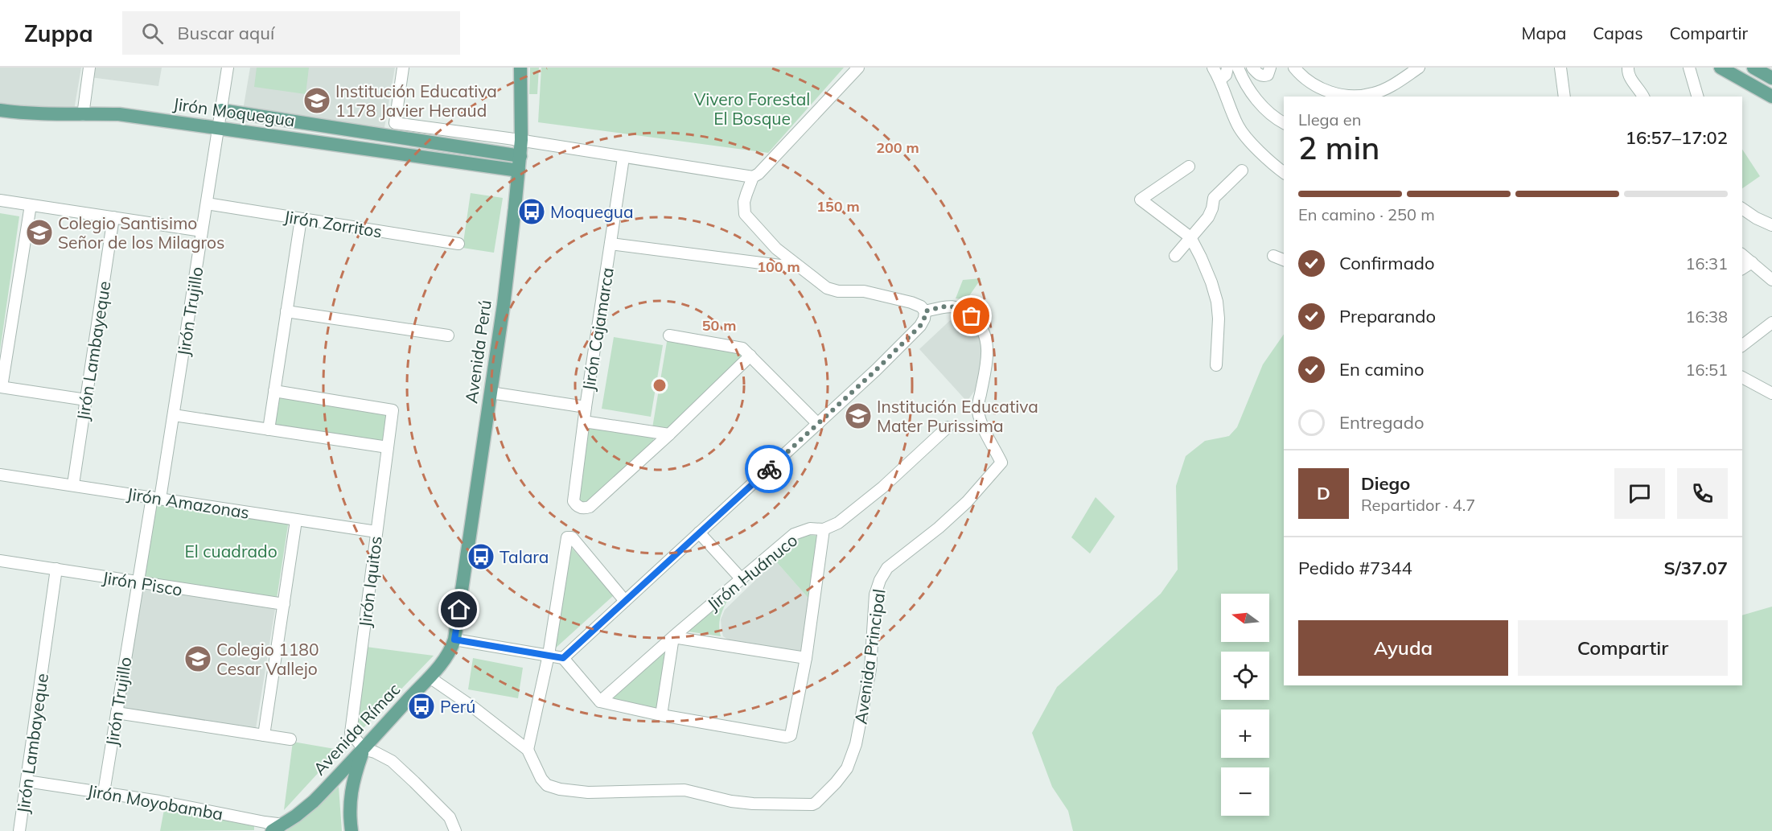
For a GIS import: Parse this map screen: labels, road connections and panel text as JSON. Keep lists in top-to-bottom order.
{
  "streets": {
    "main road": ["Jirón Moquegua", "Avenida Perú", "Avenida Rímac"],
    "street": [
      "Jirón Zorritos",
      "Jirón Trujillo",
      "Jirón Cajamarca",
      "Jirón Lambayeque",
      "Jirón Amazonas",
      "Jirón Huánuco",
      "Jirón Iquitos",
      "Jirón Pisco",
      "Avenida Principal",
      "Jirón Moyobamba"
    ]
  },
  "crossings": [
    ["Jirón Moquegua", "Jirón Trujillo"],
    ["Jirón Moquegua", "Avenida Perú"],
    ["Jirón Zorritos", "Jirón Trujillo"],
    ["Jirón Trujillo", "Jirón Amazonas"],
    ["Jirón Trujillo", "Jirón Pisco"],
    ["Jirón Trujillo", "Jirón Moyobamba"],
    ["Jirón Lambayeque", "Jirón Amazonas"],
    ["Jirón Lambayeque", "Jirón Pisco"],
    ["Jirón Lambayeque", "Jirón Moyobamba"],
    ["Avenida Perú", "Avenida Rímac"],
    ["Jirón Amazonas", "Jirón Iquitos"],
    ["Jirón Iquitos", "Avenida Rímac"],
    ["Avenida Principal", "Avenida Rímac"],
    ["Avenida Rímac", "Jirón Moyobamba"]
  ],
  "parks": ["Vivero Forestal El Bosque", "El cuadrado"],
  "places": {
    "school or university": [
      "Institución Educativa 1178 Javier Heraud",
      "Colegio Santisimo Señor de los Milagros",
      "Institución Educativa Mater Purissima",
      "Colegio 1180 Cesar Vallejo"
    ],
    "bus stop": ["Moquegua", "Talara", "Perú"]
  },
  "north": "left",
  "page": {
    "header": "Zuppa",
    "search": "Buscar aquí",
    "nav": ["Mapa", "Capas", "Compartir"],
    "heading": ["2 min", "Llega en", "16:57–17:02"],
    "panel": [
      "Diego",
      "Repartidor · 4.7",
      "Pedido #7344",
      "S/37.07"
    ],
    "bar": "En camino · 250 m",
    "list": [
      ["Confirmado", "16:31"],
      ["Preparando", "16:38"],
      ["En camino", "16:51"],
      "Entregado"
    ],
    "round": "D",
    "map_buttons": ["+", "−"],
    "buttons": ["Ayuda", "Compartir"]
  },
  "rings": [
    "200 m",
    "150 m",
    "100 m",
    "50 m"
  ]
}
